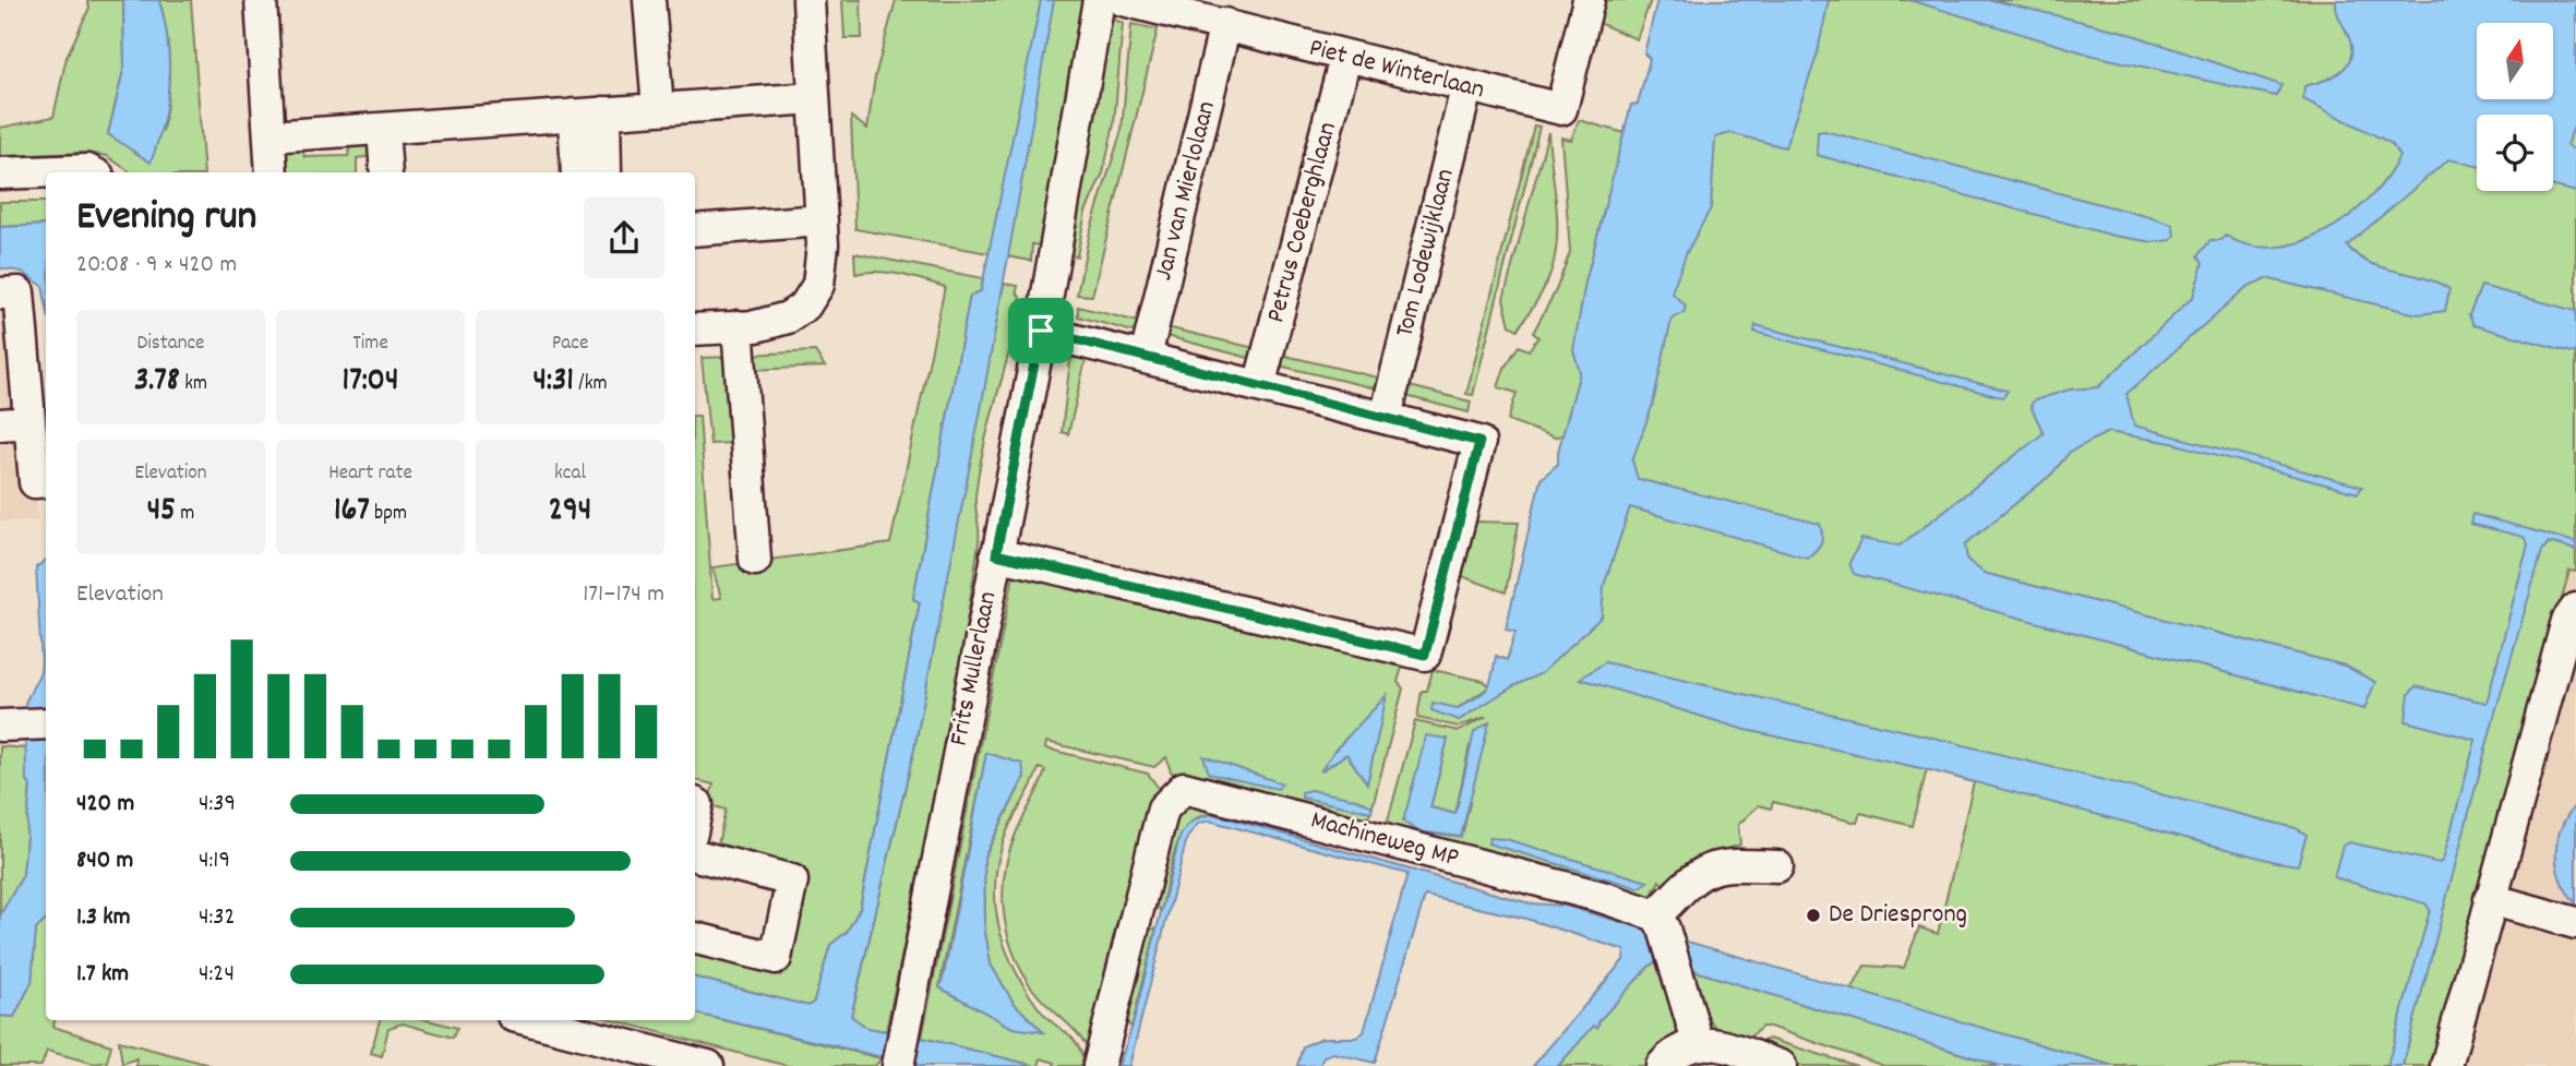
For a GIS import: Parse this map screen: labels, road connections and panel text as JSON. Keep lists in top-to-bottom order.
{
  "streets": {
    "street": [
      "Piet de Winterlaan",
      "Jan van Mierlolaan",
      "Petrus Coeberghlaan",
      "Tom Lodewijklaan",
      "Frits Mullerlaan",
      "Machineweg MP"
    ]
  },
  "crossings": [
    ["Piet de Winterlaan", "Jan van Mierlolaan"],
    ["Piet de Winterlaan", "Petrus Coeberghlaan"],
    ["Piet de Winterlaan", "Tom Lodewijklaan"]
  ],
  "places": ["De Driesprong"],
  "north": "top",
  "page": {
    "heading": ["Evening run", "20:08 · 9 × 420 m"],
    "stats": [
      ["Distance", "3.78 km"],
      ["Time", "17:04"],
      ["Pace", "4:31 /km"],
      ["Elevation", "45 m"],
      ["Heart rate", "167 bpm"],
      ["kcal", "294"]
    ],
    "chart": ["Elevation", "171–174 m"],
    "list": [
      {
        "name": "420 m",
        "note": "4:39"
      },
      {
        "name": "840 m",
        "note": "4:19"
      },
      {
        "name": "1.3 km",
        "note": "4:32"
      },
      {
        "name": "1.7 km",
        "note": "4:24"
      }
    ]
  }
}
